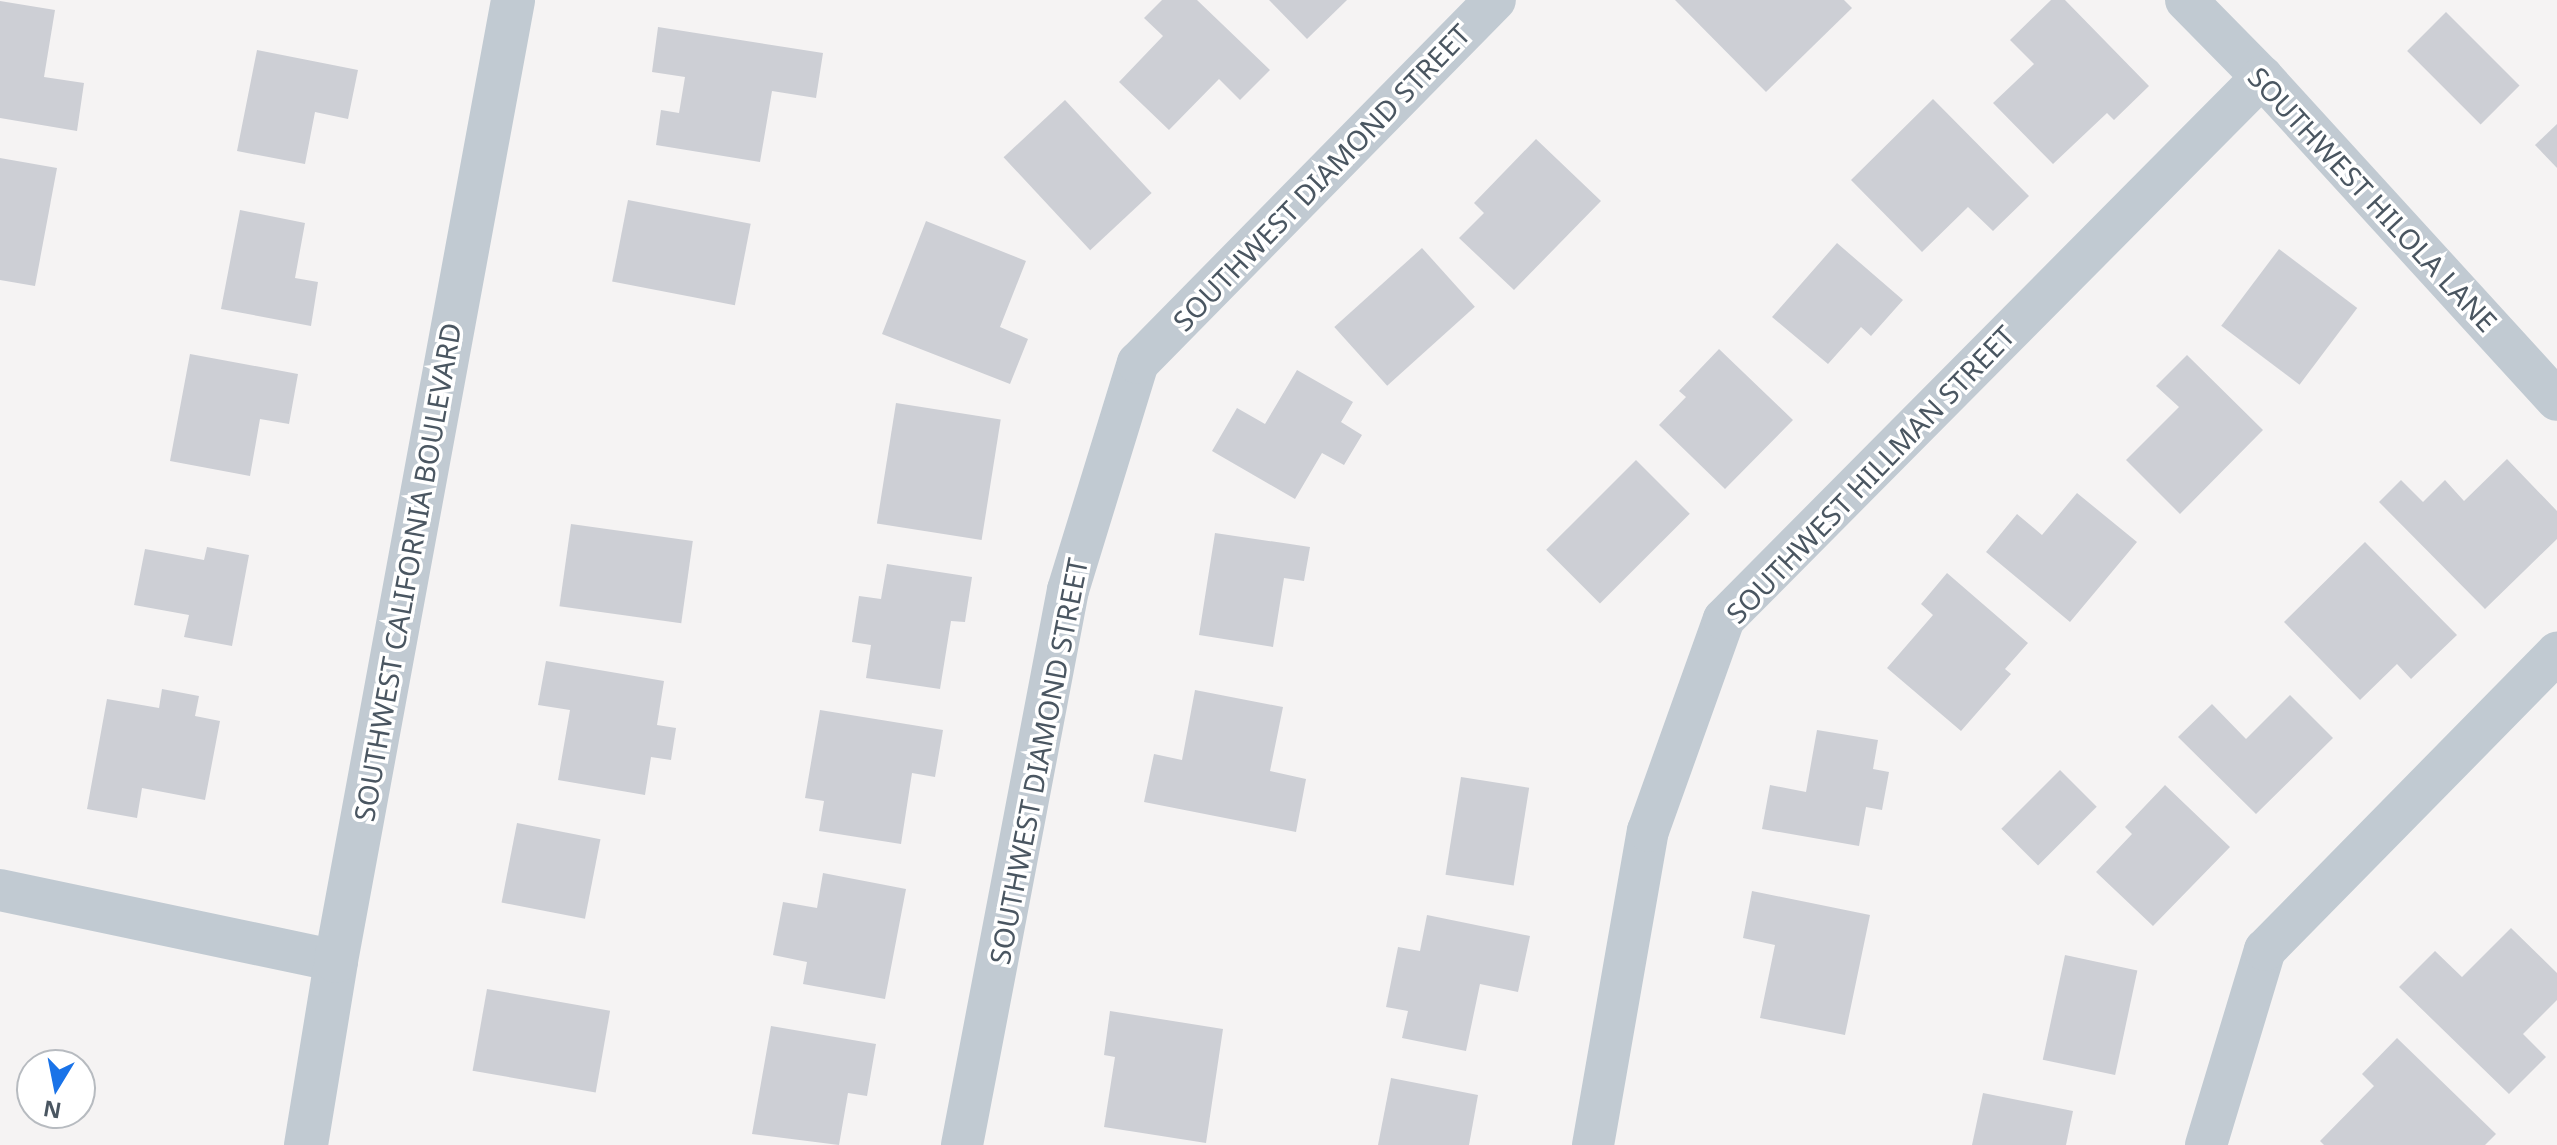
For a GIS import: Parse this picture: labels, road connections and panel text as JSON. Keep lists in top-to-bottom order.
{
  "streets": {
    "street": [
      "SOUTHWEST DIAMOND STREET",
      "SOUTHWEST HILOLA LANE",
      "SOUTHWEST HILLMAN STREET",
      "SOUTHWEST CALIFORNIA BOULEVARD"
    ]
  },
  "crossings": [
    ["SOUTHWEST HILOLA LANE", "SOUTHWEST HILLMAN STREET"]
  ],
  "north": "bottom"
}
